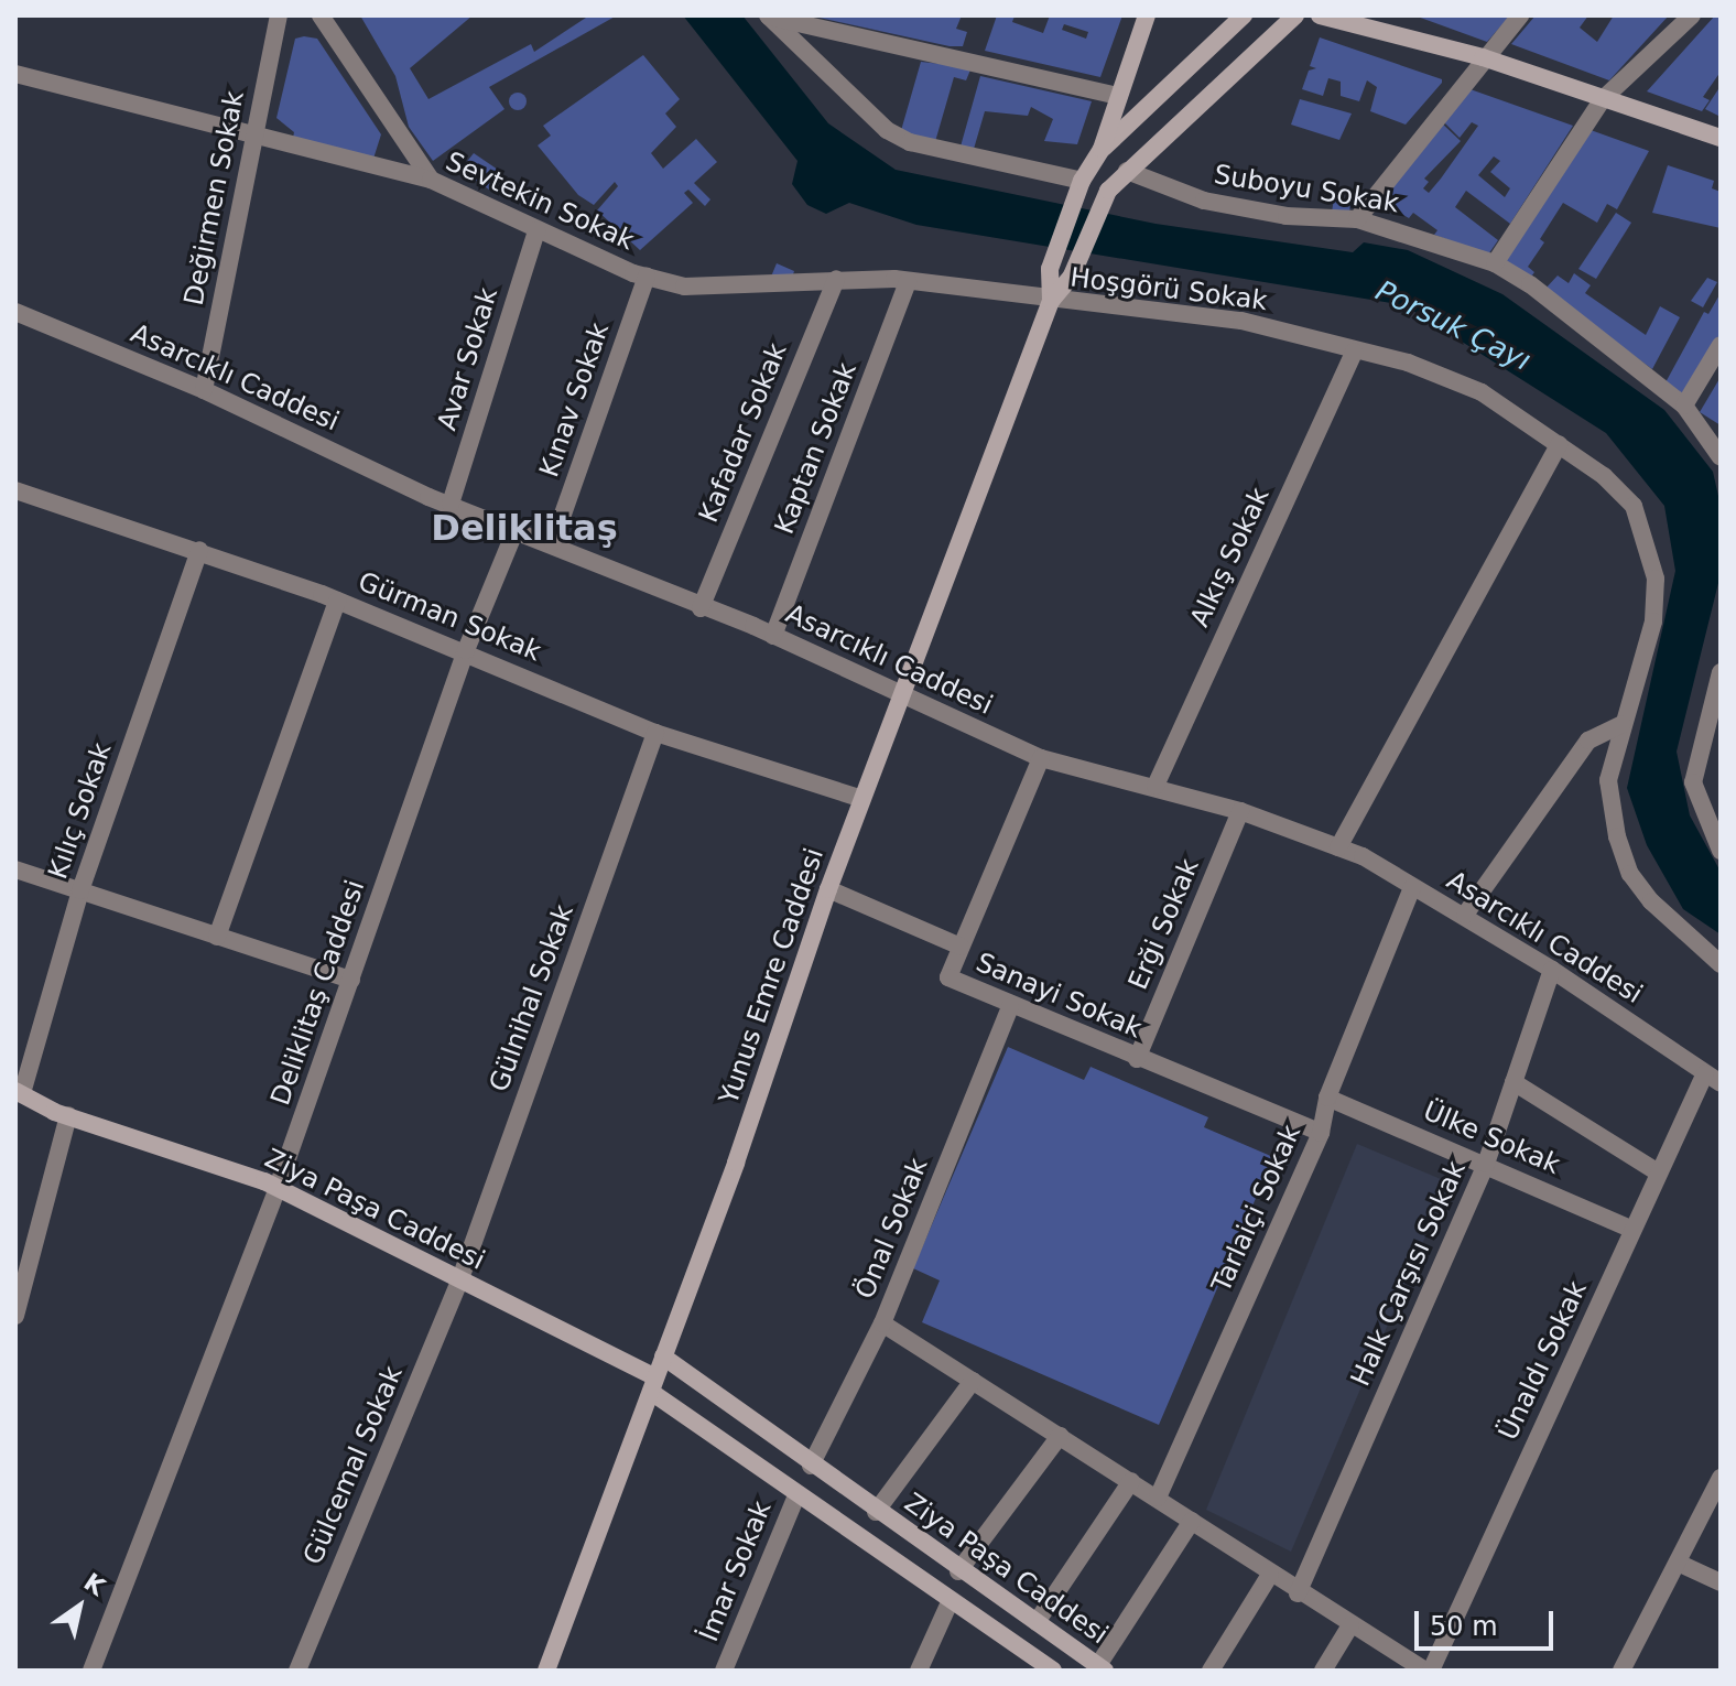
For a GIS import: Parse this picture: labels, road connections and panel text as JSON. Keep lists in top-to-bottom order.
{
  "streets": {
    "main road": ["Yunus Emre Caddesi", "Ziya Paşa Caddesi"],
    "street": [
      "Suboyu Sokak",
      "Değirmen Sokak",
      "Sevtekin Sokak",
      "Hoşgörü Sokak",
      "Avar Sokak",
      "Asarcıklı Caddesi",
      "Kınav Sokak",
      "Kafadar Sokak",
      "Kaptan Sokak",
      "Alkış Sokak",
      "Gürman Sokak",
      "Kılıç Sokak",
      "Erği Sokak",
      "Deliklitaş Caddesi",
      "Sanayi Sokak",
      "Gülnihal Sokak",
      "Ülke Sokak",
      "Tarlaiçi Sokak",
      "Önal Sokak",
      "Halk Çarşısı Sokak",
      "Ünaldı Sokak",
      "Gülcemal Sokak",
      "İmar Sokak"
    ]
  },
  "crossings": [
    ["Suboyu Sokak", "Yunus Emre Caddesi"],
    ["Değirmen Sokak", "Sevtekin Sokak"],
    ["Değirmen Sokak", "Asarcıklı Caddesi"],
    ["Sevtekin Sokak", "Hoşgörü Sokak"],
    ["Sevtekin Sokak", "Avar Sokak"],
    ["Sevtekin Sokak", "Kınav Sokak"],
    ["Sevtekin Sokak", "Kafadar Sokak"],
    ["Sevtekin Sokak", "Kaptan Sokak"],
    ["Sevtekin Sokak", "Yunus Emre Caddesi"],
    ["Hoşgörü Sokak", "Alkış Sokak"],
    ["Hoşgörü Sokak", "Yunus Emre Caddesi"],
    ["Avar Sokak", "Asarcıklı Caddesi"],
    ["Asarcıklı Caddesi", "Kınav Sokak"],
    ["Asarcıklı Caddesi", "Kafadar Sokak"],
    ["Asarcıklı Caddesi", "Kaptan Sokak"],
    ["Asarcıklı Caddesi", "Alkış Sokak"],
    ["Asarcıklı Caddesi", "Erği Sokak"],
    ["Asarcıklı Caddesi", "Yunus Emre Caddesi"],
    ["Asarcıklı Caddesi", "Deliklitaş Caddesi"],
    ["Asarcıklı Caddesi", "Sanayi Sokak"],
    ["Asarcıklı Caddesi", "Tarlaiçi Sokak"],
    ["Asarcıklı Caddesi", "Halk Çarşısı Sokak"],
    ["Asarcıklı Caddesi", "Ünaldı Sokak"],
    ["Gürman Sokak", "Kılıç Sokak"],
    ["Gürman Sokak", "Yunus Emre Caddesi"],
    ["Gürman Sokak", "Deliklitaş Caddesi"],
    ["Gürman Sokak", "Gülnihal Sokak"],
    ["Kılıç Sokak", "Ziya Paşa Caddesi"],
    ["Erği Sokak", "Sanayi Sokak"],
    ["Yunus Emre Caddesi", "Ziya Paşa Caddesi"],
    ["Deliklitaş Caddesi", "Ziya Paşa Caddesi"],
    ["Sanayi Sokak", "Tarlaiçi Sokak"],
    ["Sanayi Sokak", "Önal Sokak"],
    ["Gülnihal Sokak", "Ziya Paşa Caddesi"],
    ["Gülnihal Sokak", "Gülcemal Sokak"],
    ["Ülke Sokak", "Tarlaiçi Sokak"],
    ["Ülke Sokak", "Halk Çarşısı Sokak"],
    ["Ülke Sokak", "Ünaldı Sokak"],
    ["Ziya Paşa Caddesi", "Önal Sokak"],
    ["Ziya Paşa Caddesi", "Gülcemal Sokak"],
    ["Ziya Paşa Caddesi", "İmar Sokak"]
  ],
  "districts": ["Deliklitaş"],
  "water": ["Porsuk Çayı"],
  "scale_bar": "50 m",
  "north": "top right"
}
